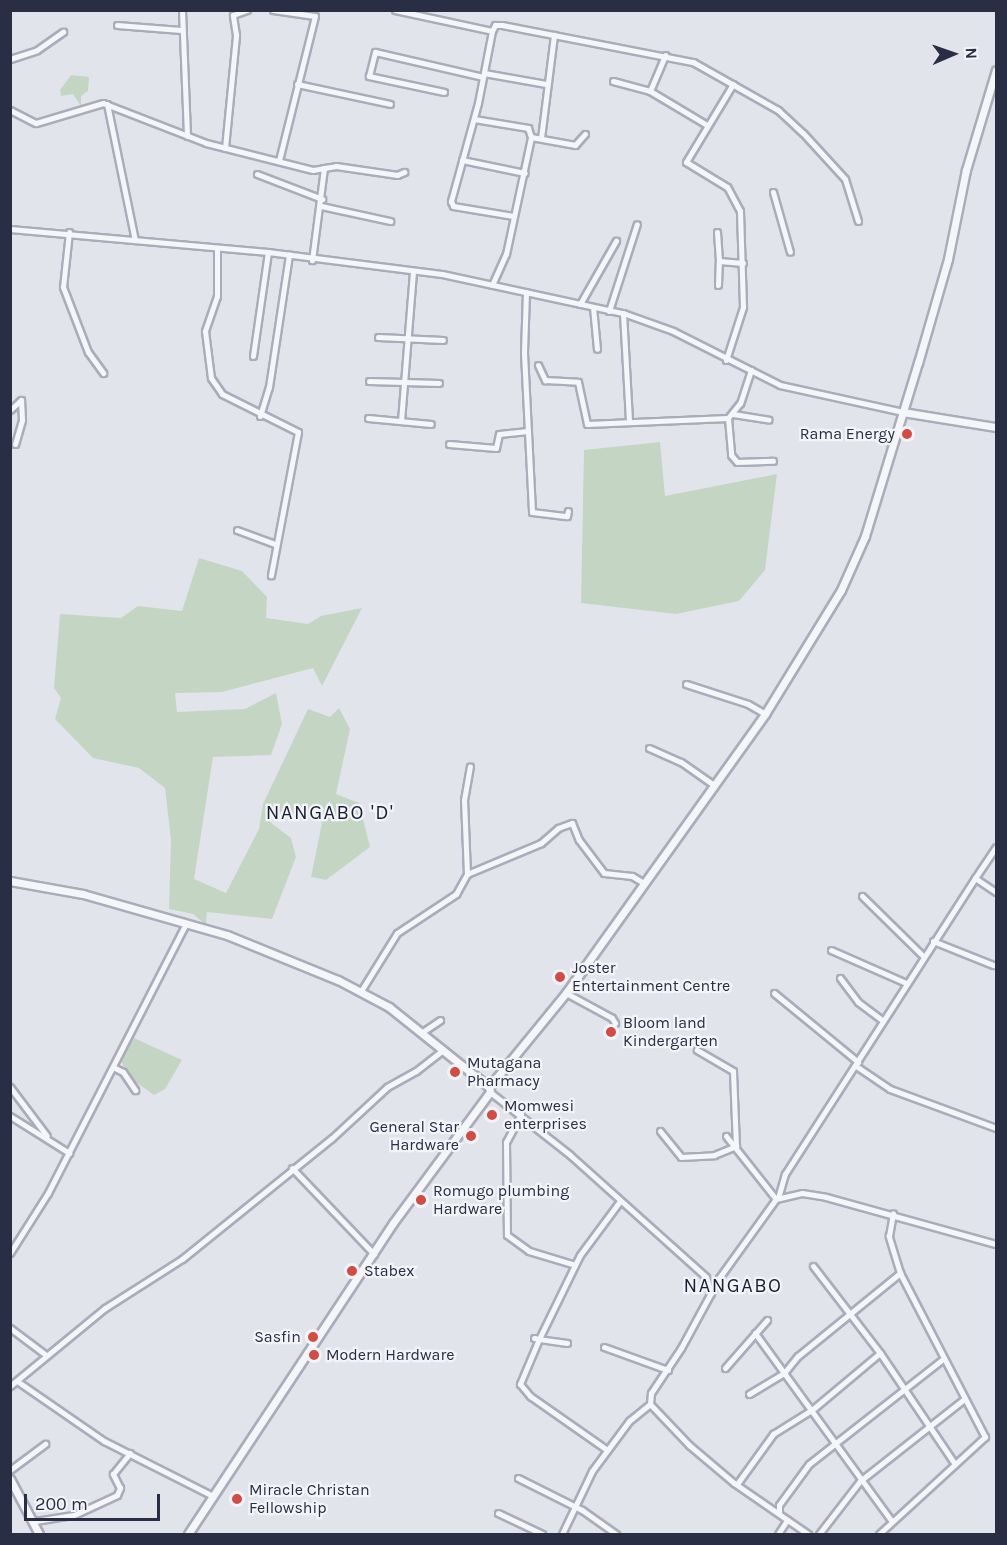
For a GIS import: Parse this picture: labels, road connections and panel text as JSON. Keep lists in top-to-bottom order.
{
  "districts": ["NANGABO 'D'", "NANGABO"],
  "places": [
    "Rama Energy",
    "Joster Entertainment Centre",
    "Bloom land Kindergarten",
    "Mutagana Pharmacy",
    "Momwesi enterprises",
    "General Star Hardware",
    "Romugo plumbing Hardware",
    "Stabex",
    "Sasfin",
    "Modern Hardware",
    "Miracle Christan Fellowship"
  ],
  "scale_bar": "200 m",
  "north": "right"
}
